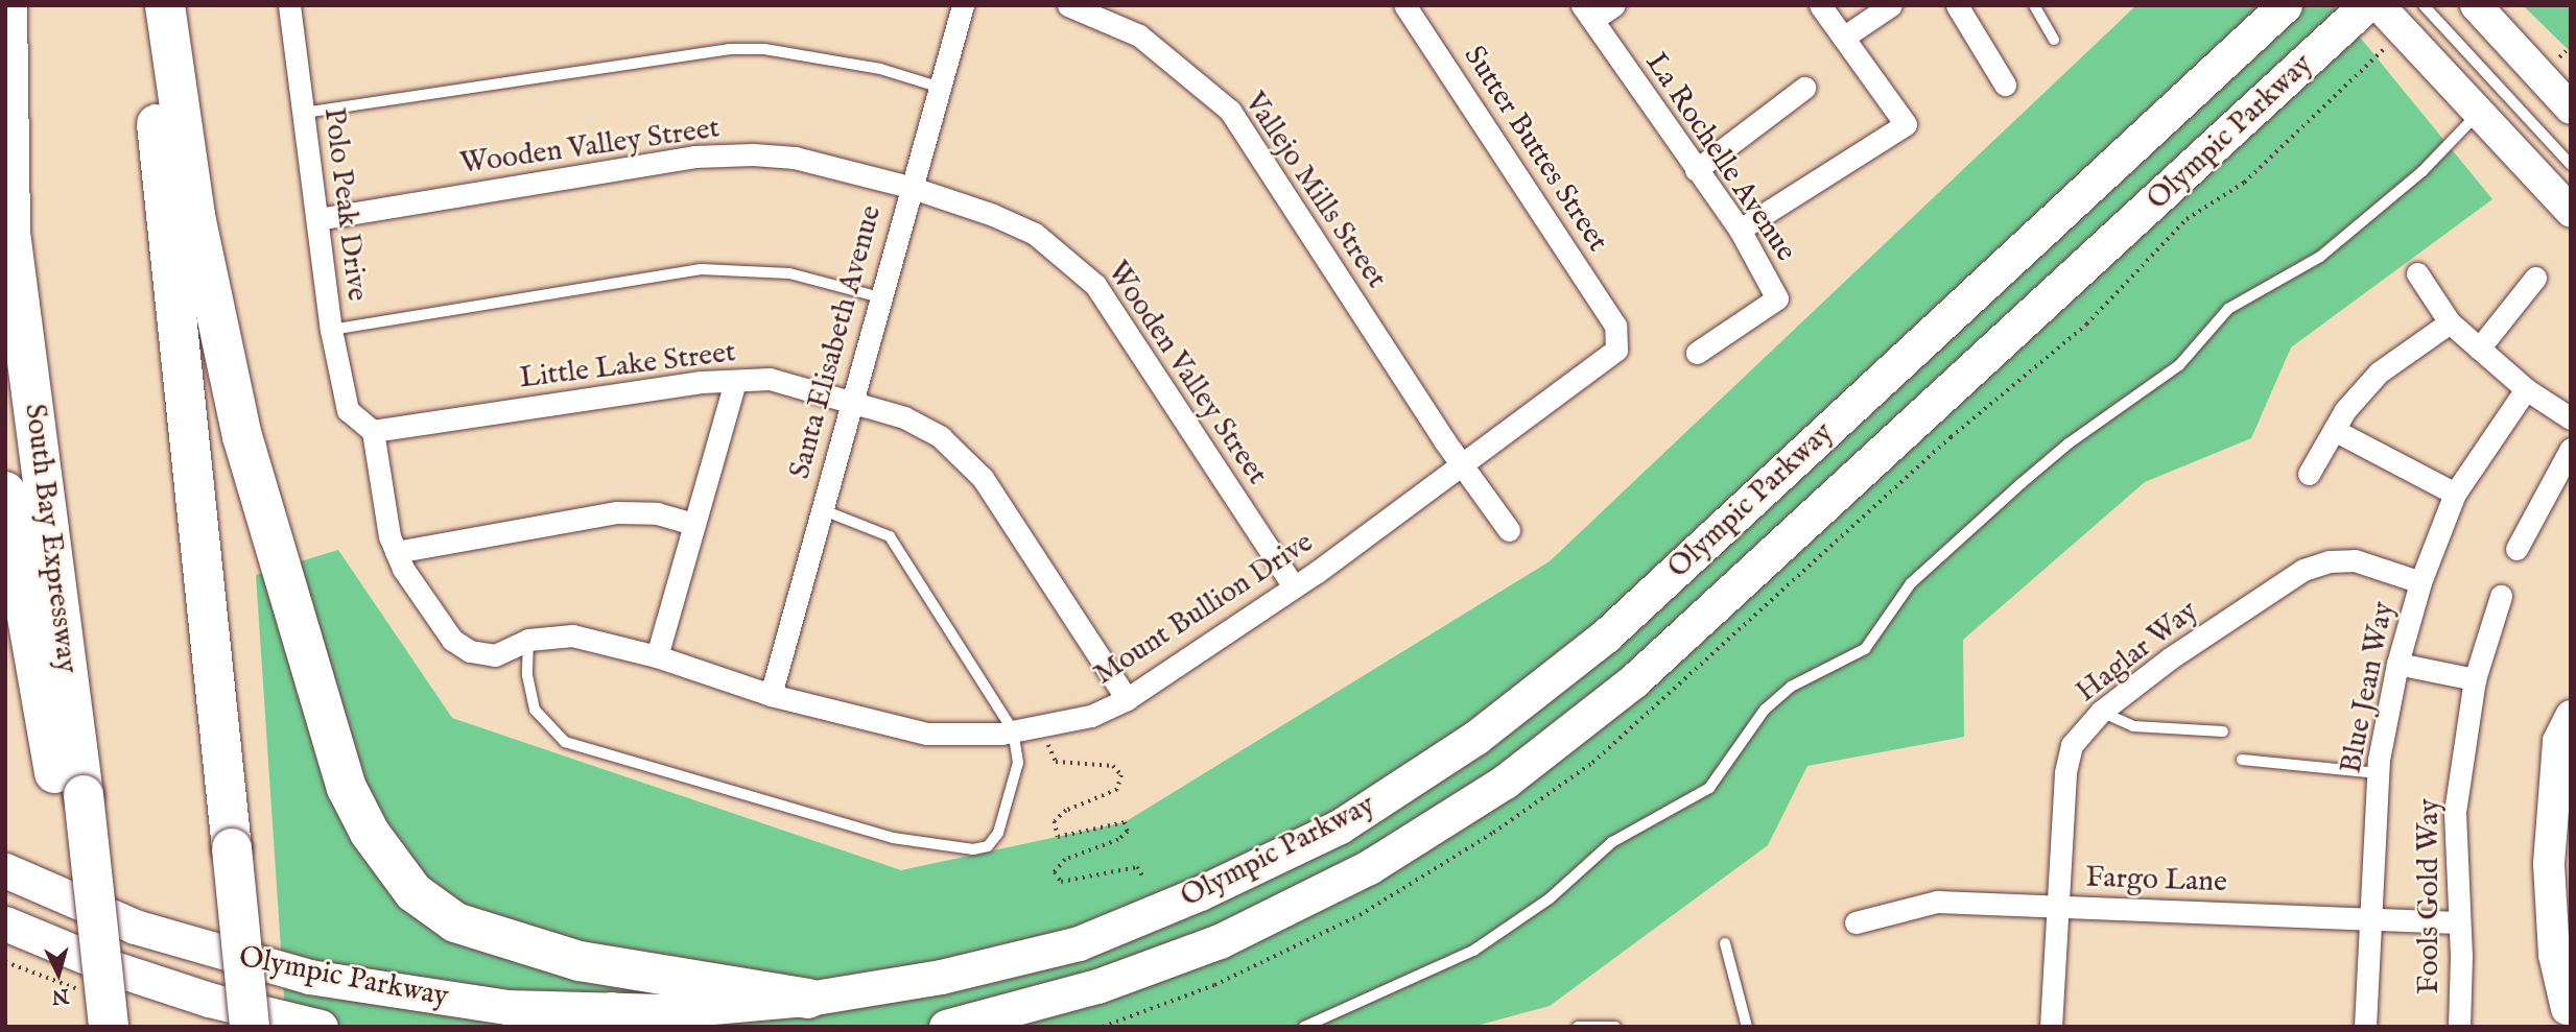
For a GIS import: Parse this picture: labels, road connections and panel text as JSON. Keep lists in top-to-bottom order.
{
  "streets": {
    "highway": ["South Bay Expressway"],
    "main road": ["Olympic Parkway"],
    "street": [
      "Wooden Valley Street",
      "Sutter Buttes Street",
      "La Rochelle Avenue",
      "Vallejo Mills Street",
      "Polo Peak Drive",
      "Santa Elisabeth Avenue",
      "Little Lake Street",
      "Mount Bullion Drive",
      "Haglar Way",
      "Blue Jean Way",
      "Fargo Lane",
      "Fools Gold Way"
    ]
  },
  "crossings": [
    ["Wooden Valley Street", "Polo Peak Drive"],
    ["Wooden Valley Street", "Santa Elisabeth Avenue"],
    ["Wooden Valley Street", "Mount Bullion Drive"],
    ["Sutter Buttes Street", "Mount Bullion Drive"],
    ["Vallejo Mills Street", "Mount Bullion Drive"],
    ["Polo Peak Drive", "Little Lake Street"],
    ["Polo Peak Drive", "Mount Bullion Drive"],
    ["Santa Elisabeth Avenue", "Little Lake Street"],
    ["Santa Elisabeth Avenue", "Mount Bullion Drive"],
    ["Little Lake Street", "Mount Bullion Drive"],
    ["Haglar Way", "Blue Jean Way"],
    ["Haglar Way", "Fargo Lane"],
    ["Blue Jean Way", "Fargo Lane"],
    ["Fargo Lane", "Fools Gold Way"]
  ],
  "north": "bottom"
}
